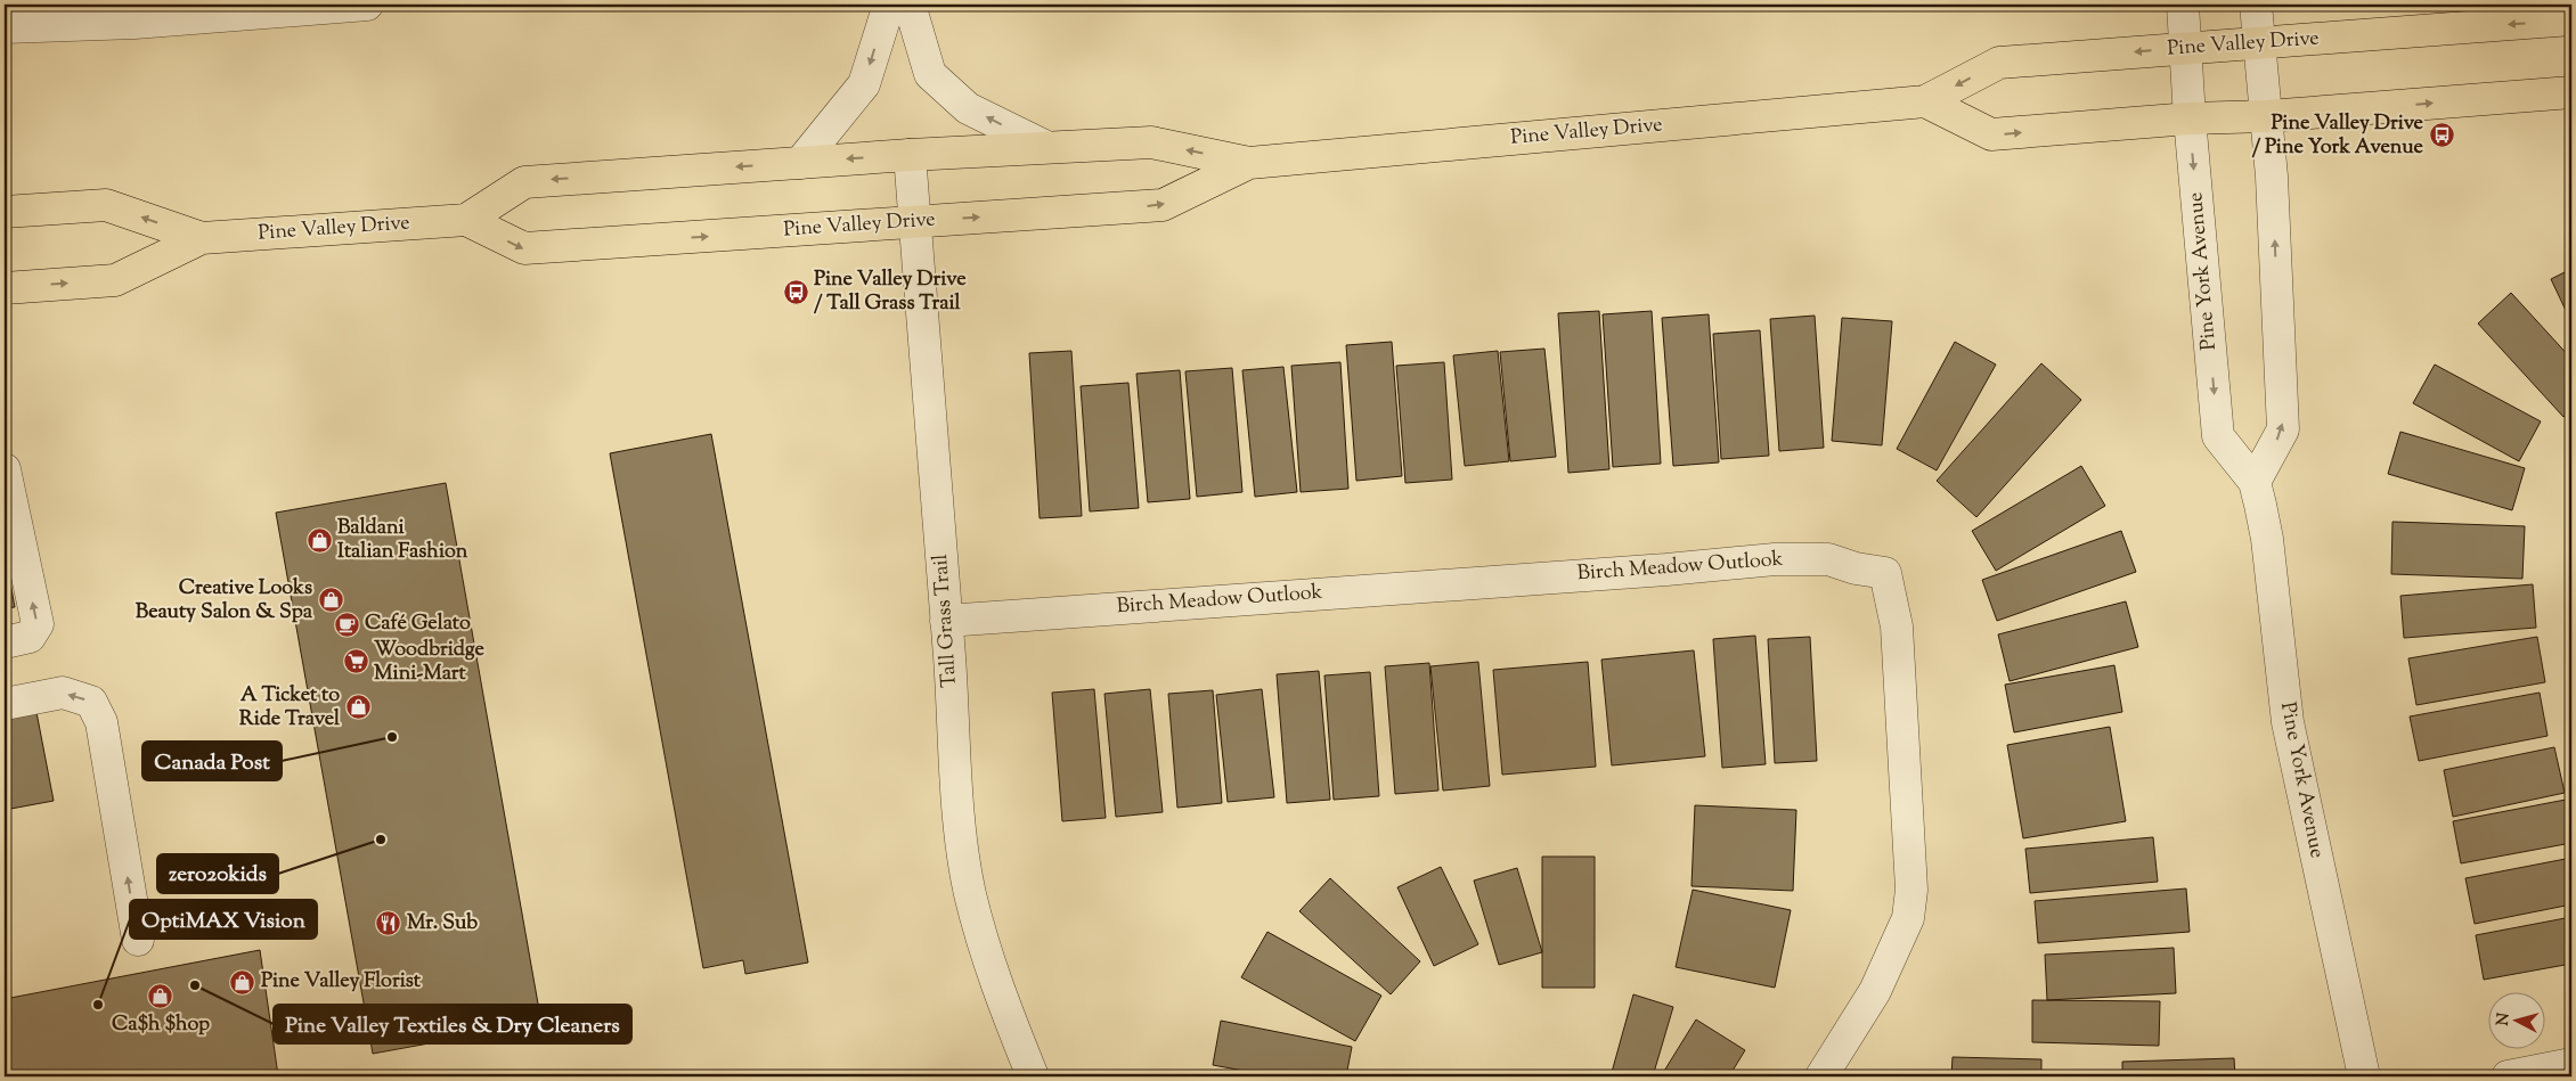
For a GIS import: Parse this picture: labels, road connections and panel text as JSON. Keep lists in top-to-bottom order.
{
  "streets": {
    "main road": ["Pine Valley Drive"],
    "street": ["Pine York Avenue", "Birch Meadow Outlook", "Tall Grass Trail"]
  },
  "crossings": [
    ["Pine Valley Drive", "Pine York Avenue"],
    ["Pine Valley Drive", "Tall Grass Trail"],
    ["Birch Meadow Outlook", "Tall Grass Trail"]
  ],
  "places": {
    "bus stop": ["Pine Valley Drive / Pine York Avenue", "Pine Valley Drive / Tall Grass Trail"],
    "shop": [
      "Baldani Italian Fashion",
      "Creative Looks Beauty Salon & Spa",
      "A Ticket to Ride Travel",
      "Pine Valley Florist",
      "Ca$h $hop"
    ],
    "cafe": ["Café Gelato"],
    "supermarket": ["Woodbridge Mini-Mart"],
    "other": [
      "Canada Post",
      "zero20kids",
      "Pine Valley Textiles & Dry Cleaners",
      "OptiMAX Vision"
    ],
    "restaurant": ["Mr. Sub"]
  },
  "north": "left"
}
